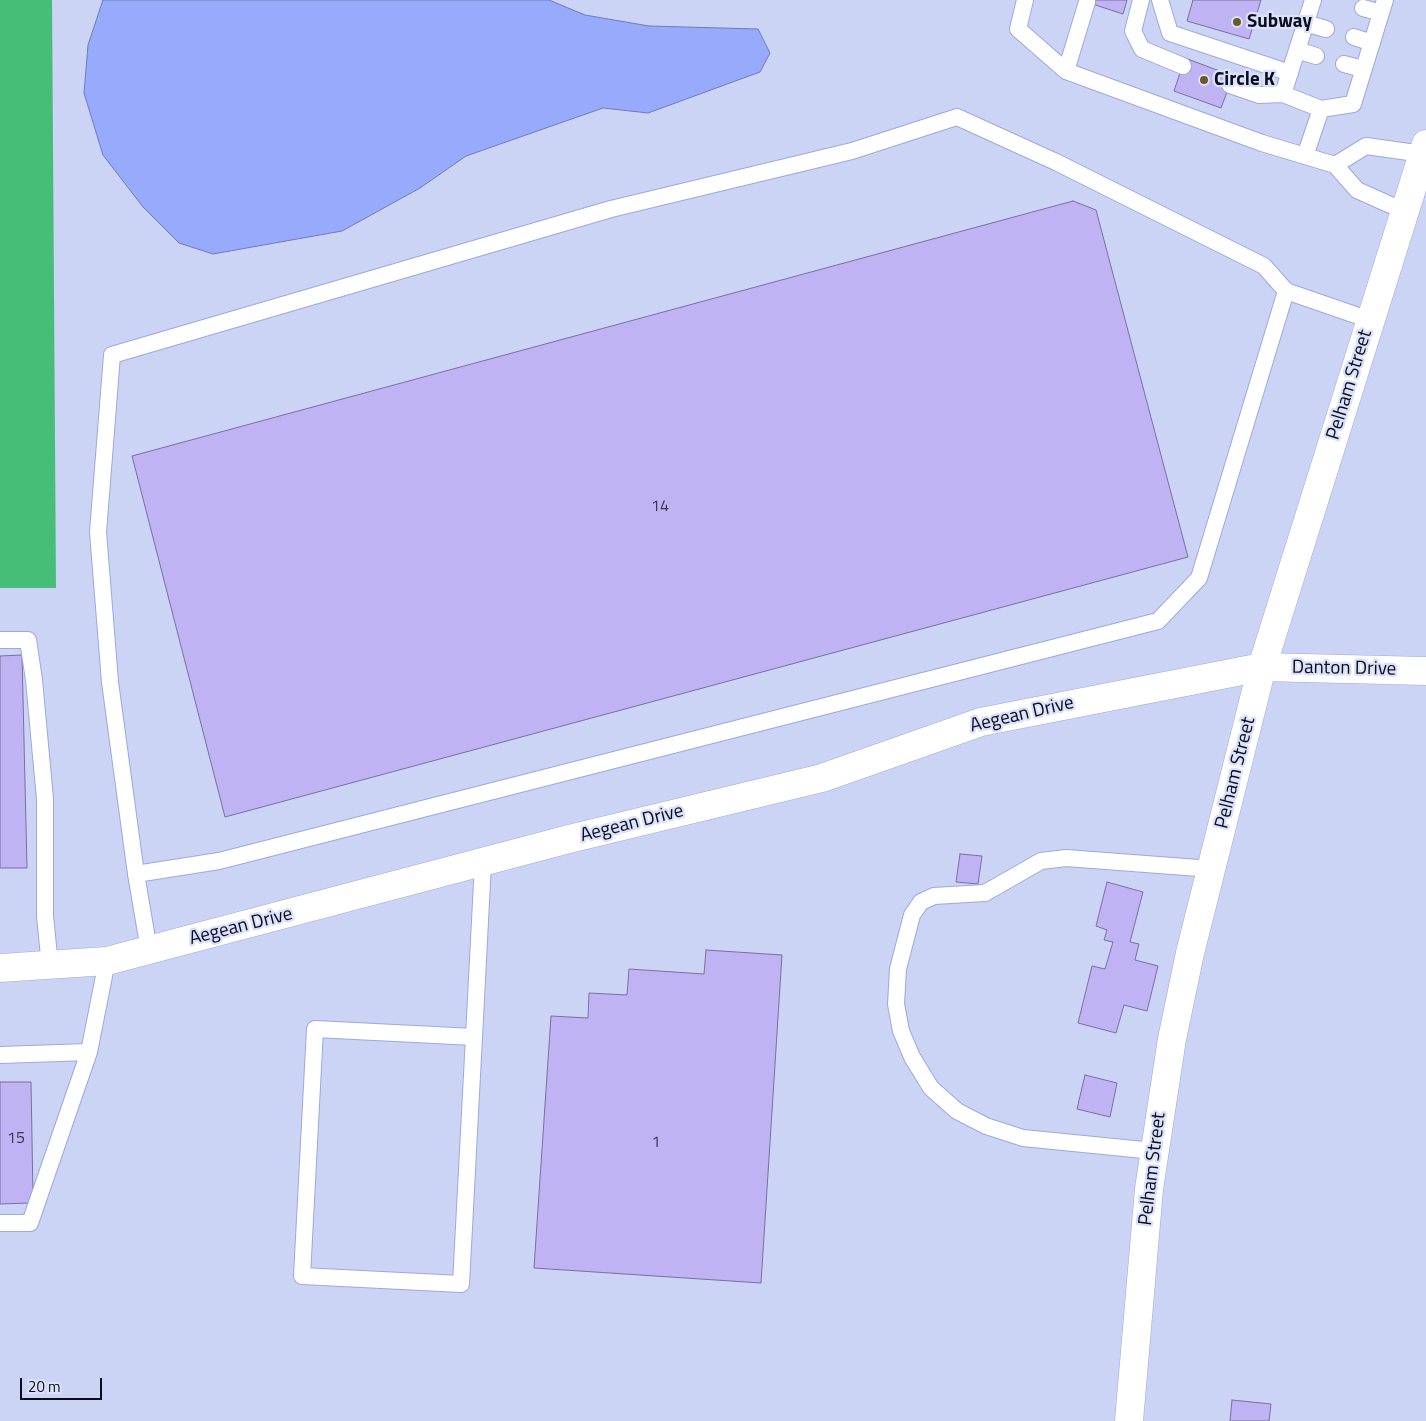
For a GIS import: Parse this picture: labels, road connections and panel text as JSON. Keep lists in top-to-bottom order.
{
  "streets": {
    "street": ["Pelham Street", "Danton Drive", "Aegean Drive"]
  },
  "crossings": [
    ["Pelham Street", "Danton Drive"],
    ["Pelham Street", "Aegean Drive"],
    ["Danton Drive", "Aegean Drive"]
  ],
  "places": ["Subway", "Circle K"],
  "house_numbers": ["14", "15", "1"],
  "scale_bar": "20 m"
}
